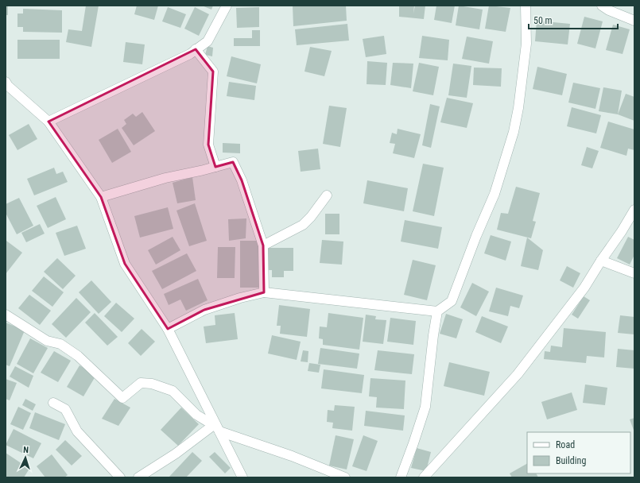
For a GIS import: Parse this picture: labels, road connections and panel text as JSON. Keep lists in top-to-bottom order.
{
  "legend": ["Road", "Building"],
  "scale_bar": "50 m",
  "north": "top"
}
